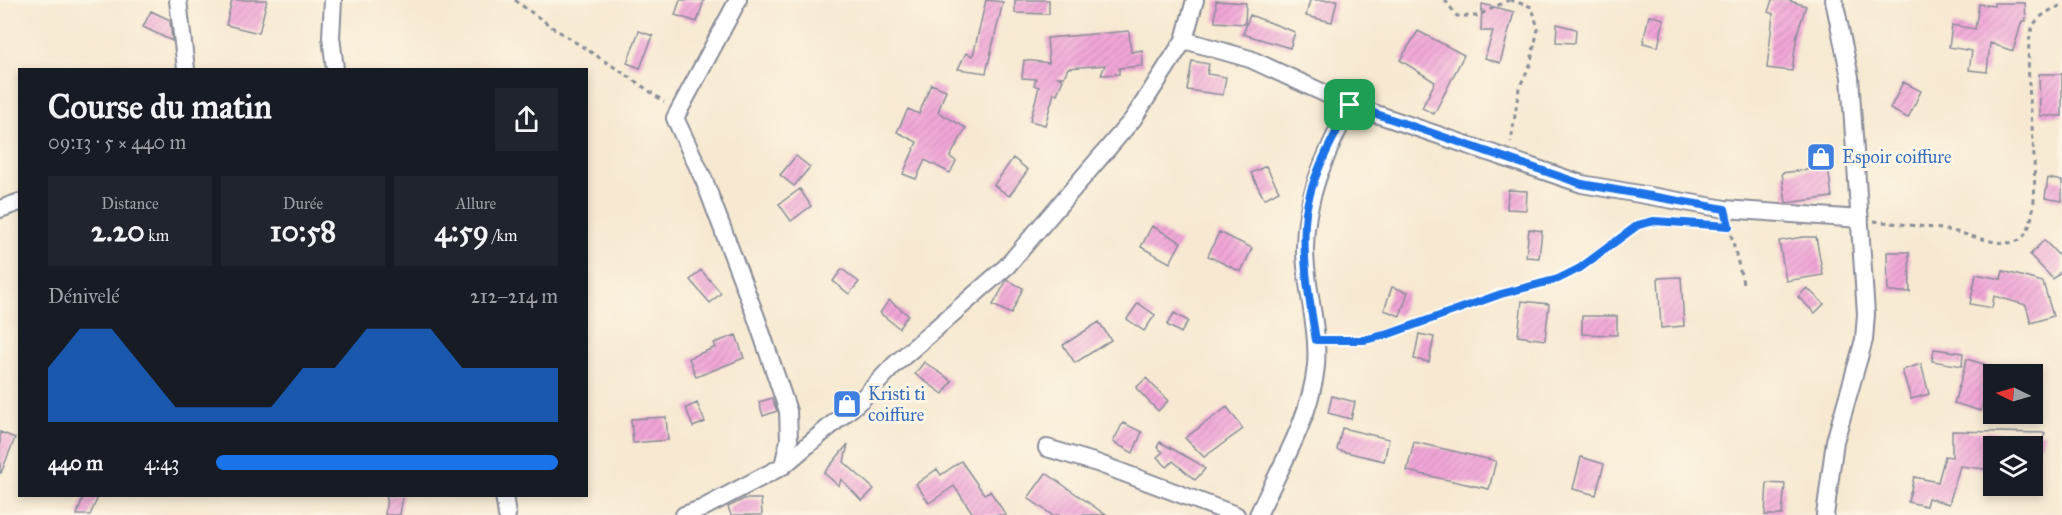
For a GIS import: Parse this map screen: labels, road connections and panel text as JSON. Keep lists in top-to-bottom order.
{
  "places": {
    "shop": ["Espoir coiffure", "Kristi ti coiffure"]
  },
  "north": "left",
  "page": {
    "heading": ["Course du matin", "09:13 · 5 × 440 m"],
    "stats": [
      ["Distance", "2.20 km"],
      ["Durée", "10:58"],
      ["Allure", "4:59 /km"]
    ],
    "chart": ["Dénivelé", "212–214 m"],
    "list": [
      {
        "name": "440 m",
        "note": "4:43"
      }
    ]
  }
}
